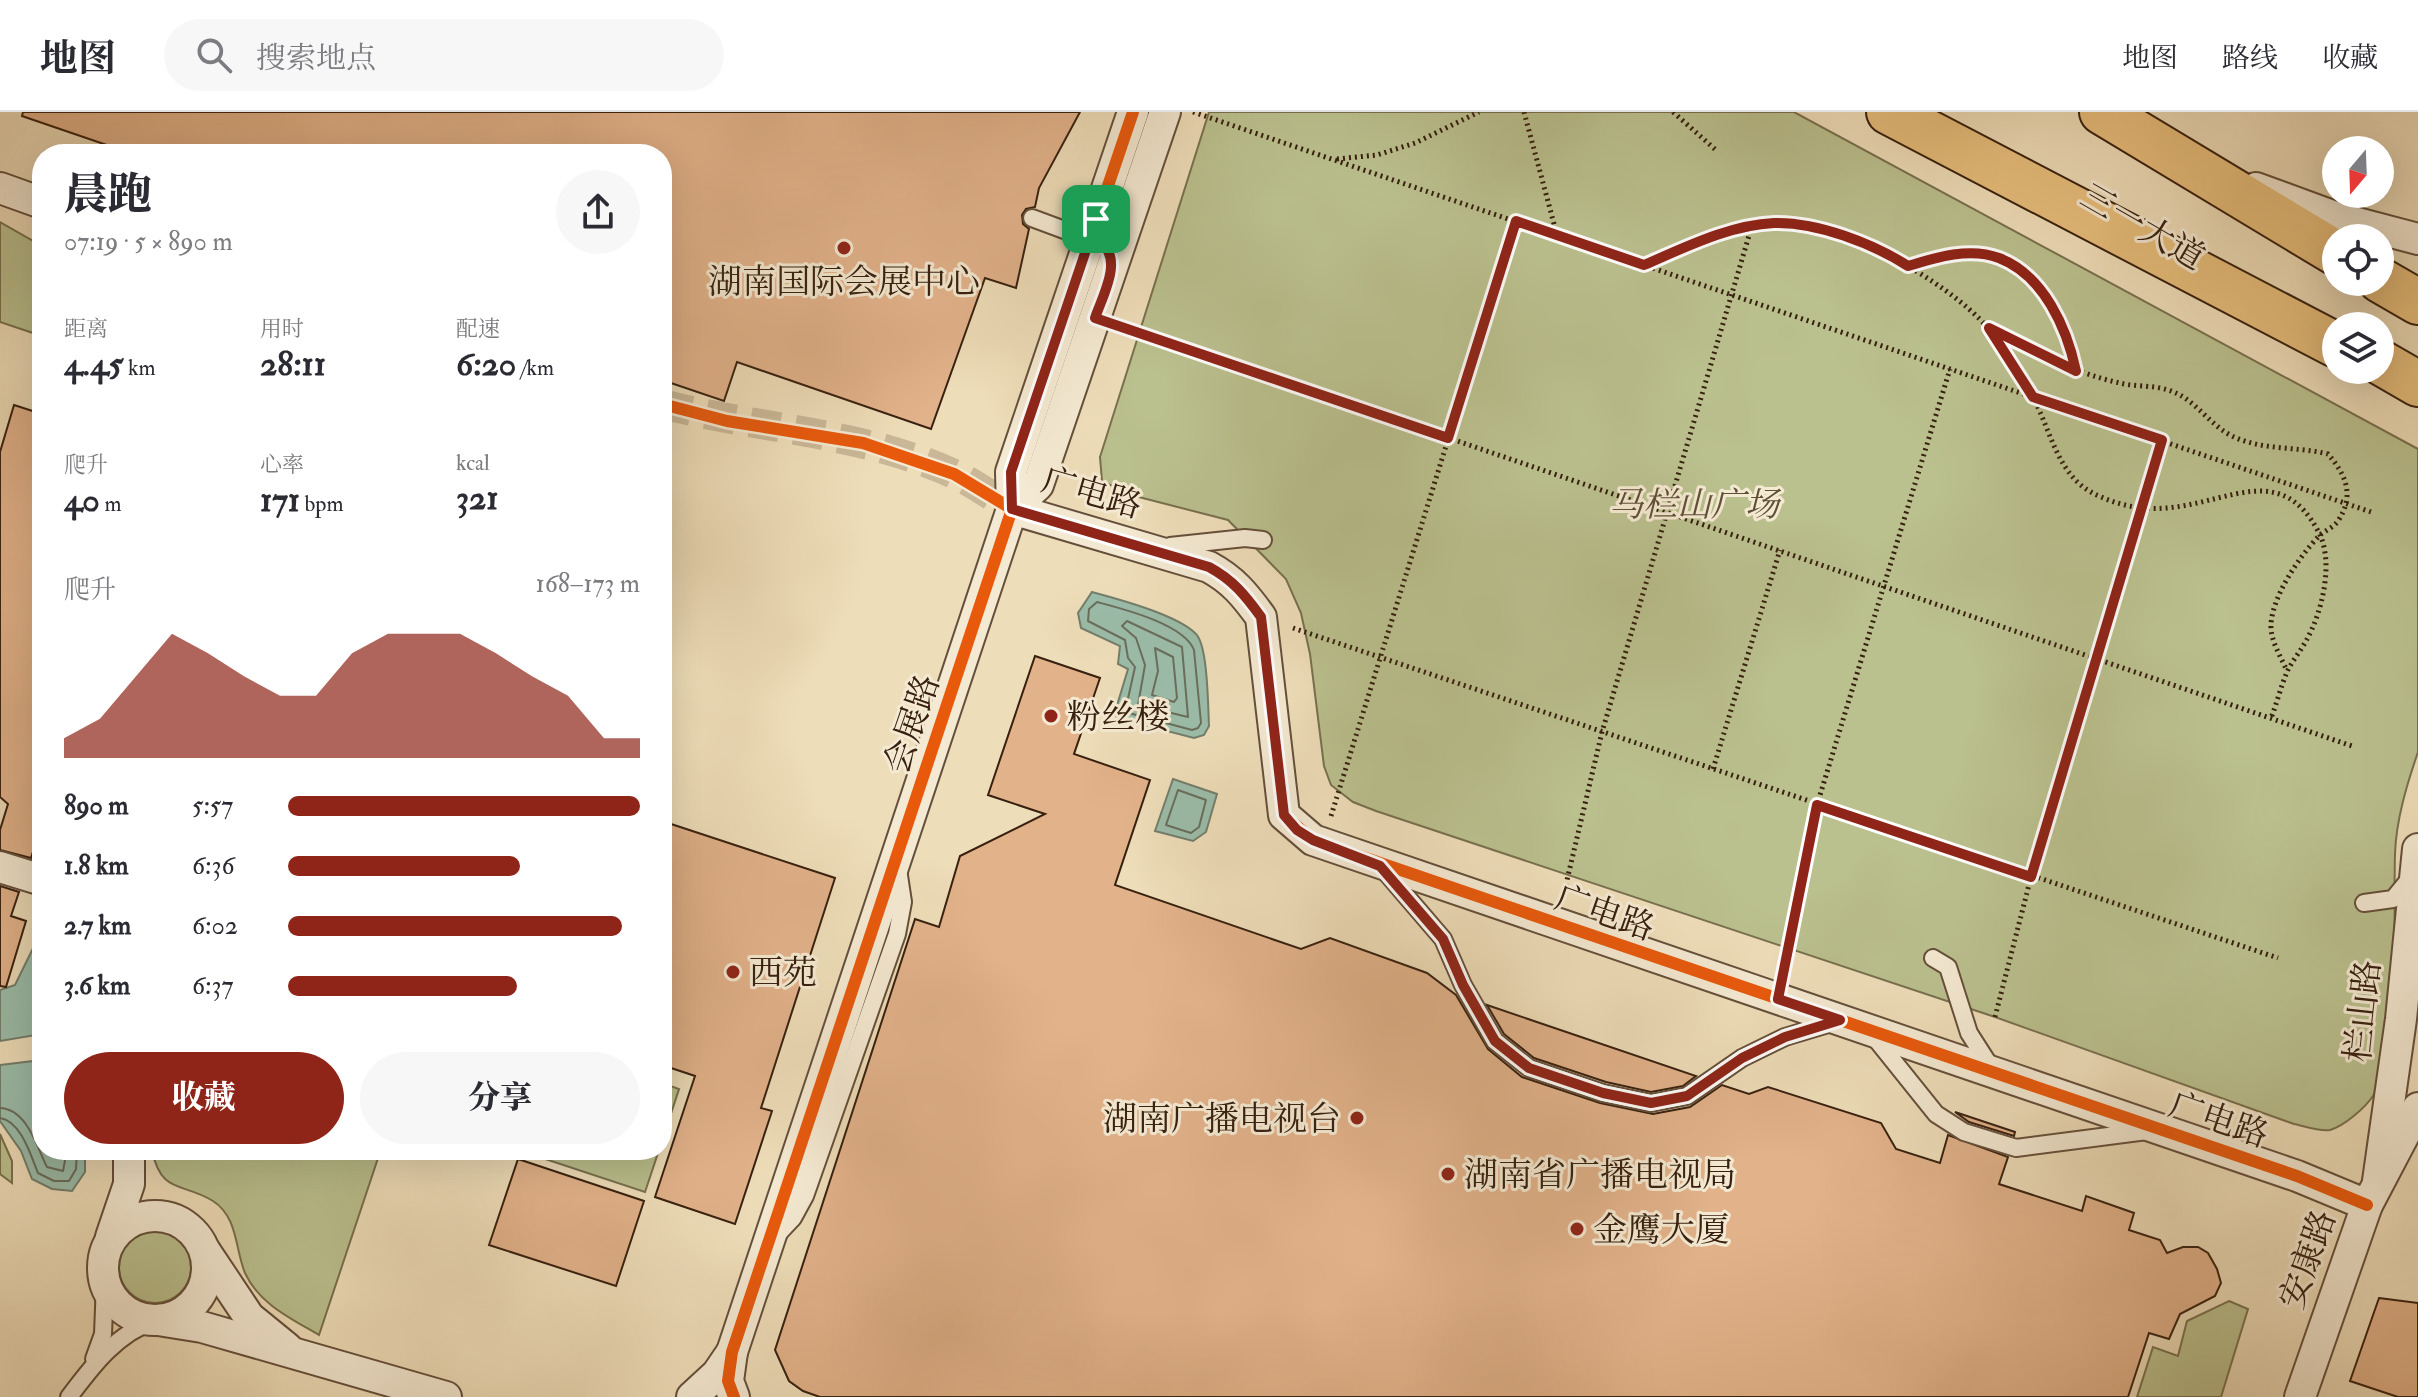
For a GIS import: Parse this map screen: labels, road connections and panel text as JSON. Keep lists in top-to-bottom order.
{
  "streets": {
    "highway": ["三一大道"],
    "street": [
      "广电路",
      "会展路",
      "栏山路",
      "安康路"
    ]
  },
  "crossings": [
    ["广电路", "会展路"],
    ["广电路", "栏山路"],
    ["广电路", "安康路"],
    ["栏山路", "安康路"]
  ],
  "parks": ["马栏山广场"],
  "places": [
    "湖南国际会展中心",
    "粉丝楼",
    "西苑",
    "湖南广播电视台",
    "湖南省广播电视局",
    "金鹰大厦"
  ],
  "north": "bottom",
  "page": {
    "header": "地图",
    "search": "搜索地点",
    "nav": ["地图", "路线", "收藏"],
    "heading": ["晨跑", "07:19 · 5 × 890 m"],
    "stats": [
      ["距离", "4.45 km"],
      ["用时", "28:11"],
      ["配速", "6:20 /km"],
      ["爬升", "40 m"],
      ["心率", "171 bpm"],
      ["kcal", "321"]
    ],
    "chart": ["爬升", "168–173 m"],
    "list": [
      {
        "name": "890 m",
        "note": "5:57"
      },
      {
        "name": "1.8 km",
        "note": "6:36"
      },
      {
        "name": "2.7 km",
        "note": "6:02"
      },
      {
        "name": "3.6 km",
        "note": "6:37"
      }
    ],
    "buttons": ["收藏", "分享"]
  }
}
